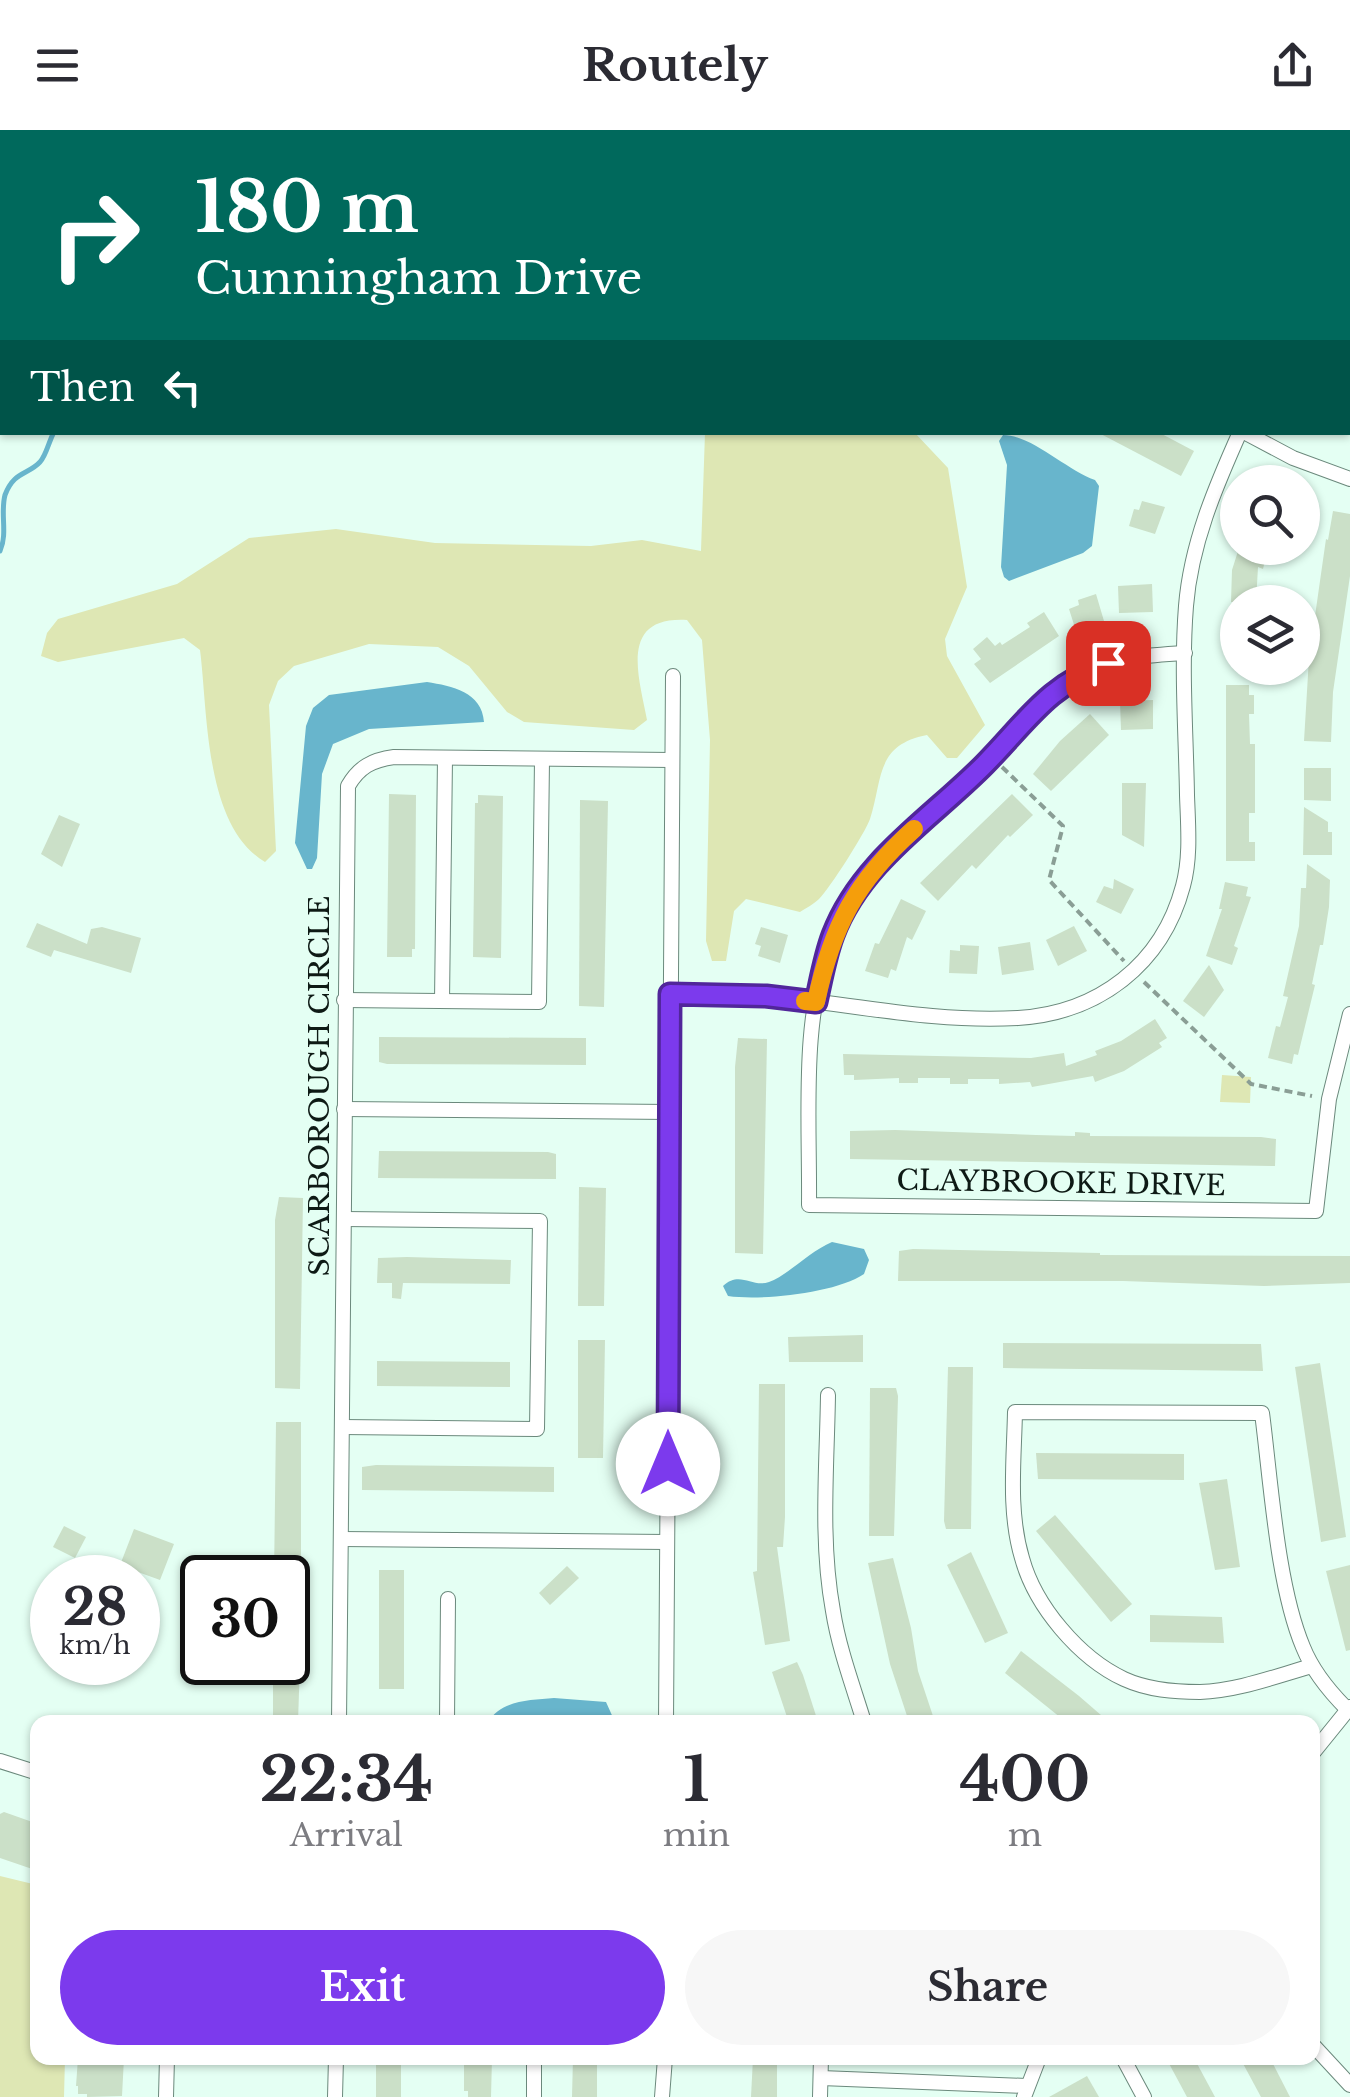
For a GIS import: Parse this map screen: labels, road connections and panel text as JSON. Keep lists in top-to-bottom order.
{
  "streets": {
    "street": ["SCARBOROUGH CIRCLE", "CLAYBROOKE DRIVE"]
  },
  "page": {
    "header": "Routely",
    "turn": ["180 m", "Cunningham Drive"],
    "then": "Then",
    "speed": "28 km/h",
    "limit": "30",
    "eta": [
      "22:34",
      "Arrival",
      "1",
      "min",
      "400",
      "m"
    ],
    "buttons": ["Exit", "Share"]
  }
}
